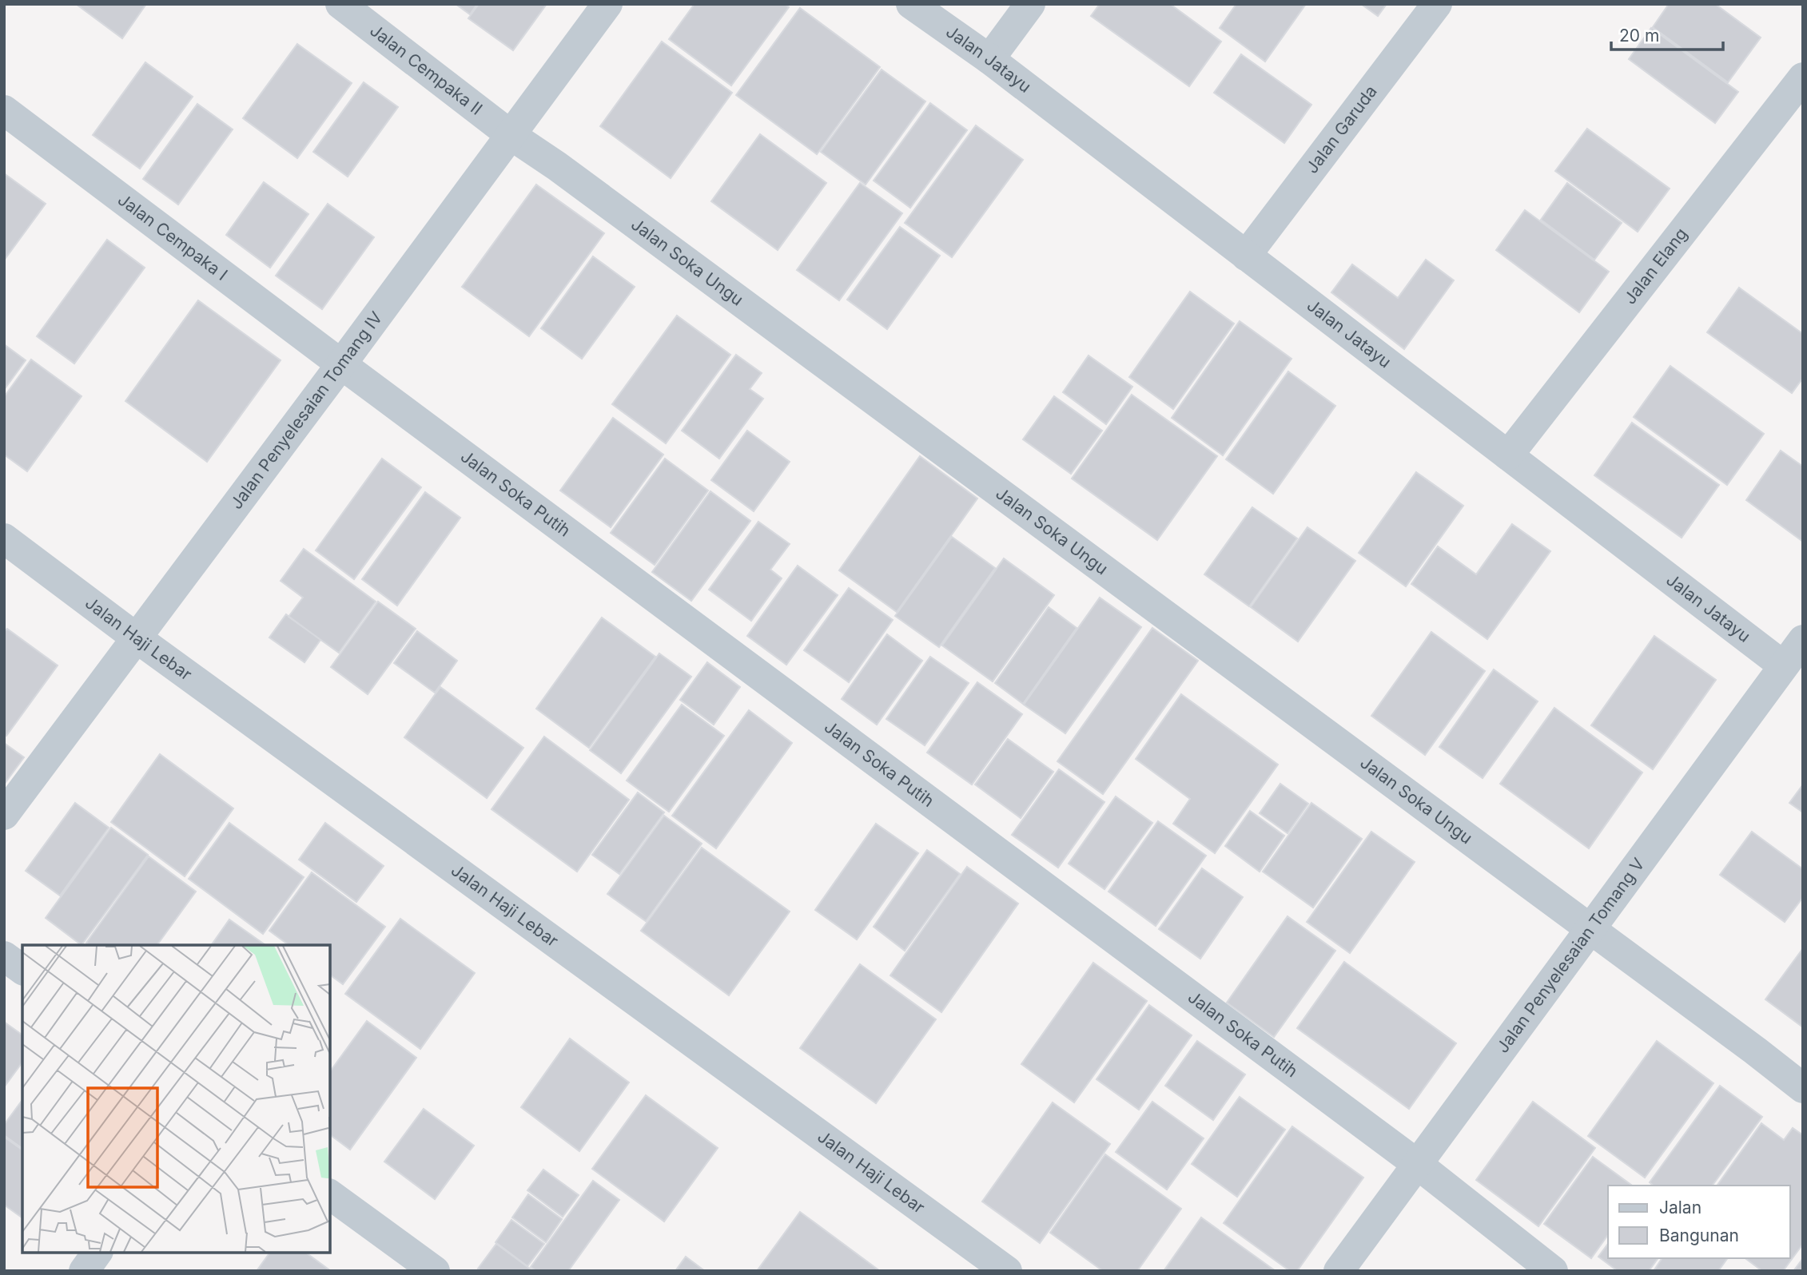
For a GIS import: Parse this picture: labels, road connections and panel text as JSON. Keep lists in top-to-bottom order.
{
  "streets": {
    "street": [
      "Jalan Jatayu",
      "Jalan Cempaka II",
      "Jalan Garuda",
      "Jalan Cempaka I",
      "Jalan Soka Ungu",
      "Jalan Elang",
      "Jalan Penyelesaian Tomang IV",
      "Jalan Soka Putih",
      "Jalan Haji Lebar",
      "Jalan Penyelesaian Tomang V"
    ]
  },
  "crossings": [
    ["Jalan Jatayu", "Jalan Garuda"],
    ["Jalan Jatayu", "Jalan Elang"],
    ["Jalan Jatayu", "Jalan Penyelesaian Tomang V"],
    ["Jalan Cempaka II", "Jalan Soka Ungu"],
    ["Jalan Cempaka II", "Jalan Penyelesaian Tomang IV"],
    ["Jalan Cempaka I", "Jalan Penyelesaian Tomang IV"],
    ["Jalan Cempaka I", "Jalan Soka Putih"],
    ["Jalan Soka Ungu", "Jalan Penyelesaian Tomang IV"],
    ["Jalan Soka Ungu", "Jalan Penyelesaian Tomang V"],
    ["Jalan Penyelesaian Tomang IV", "Jalan Soka Putih"],
    ["Jalan Penyelesaian Tomang IV", "Jalan Haji Lebar"],
    ["Jalan Soka Putih", "Jalan Penyelesaian Tomang V"]
  ],
  "legend": ["Jalan", "Bangunan"],
  "scale_bar": "20 m"
}
